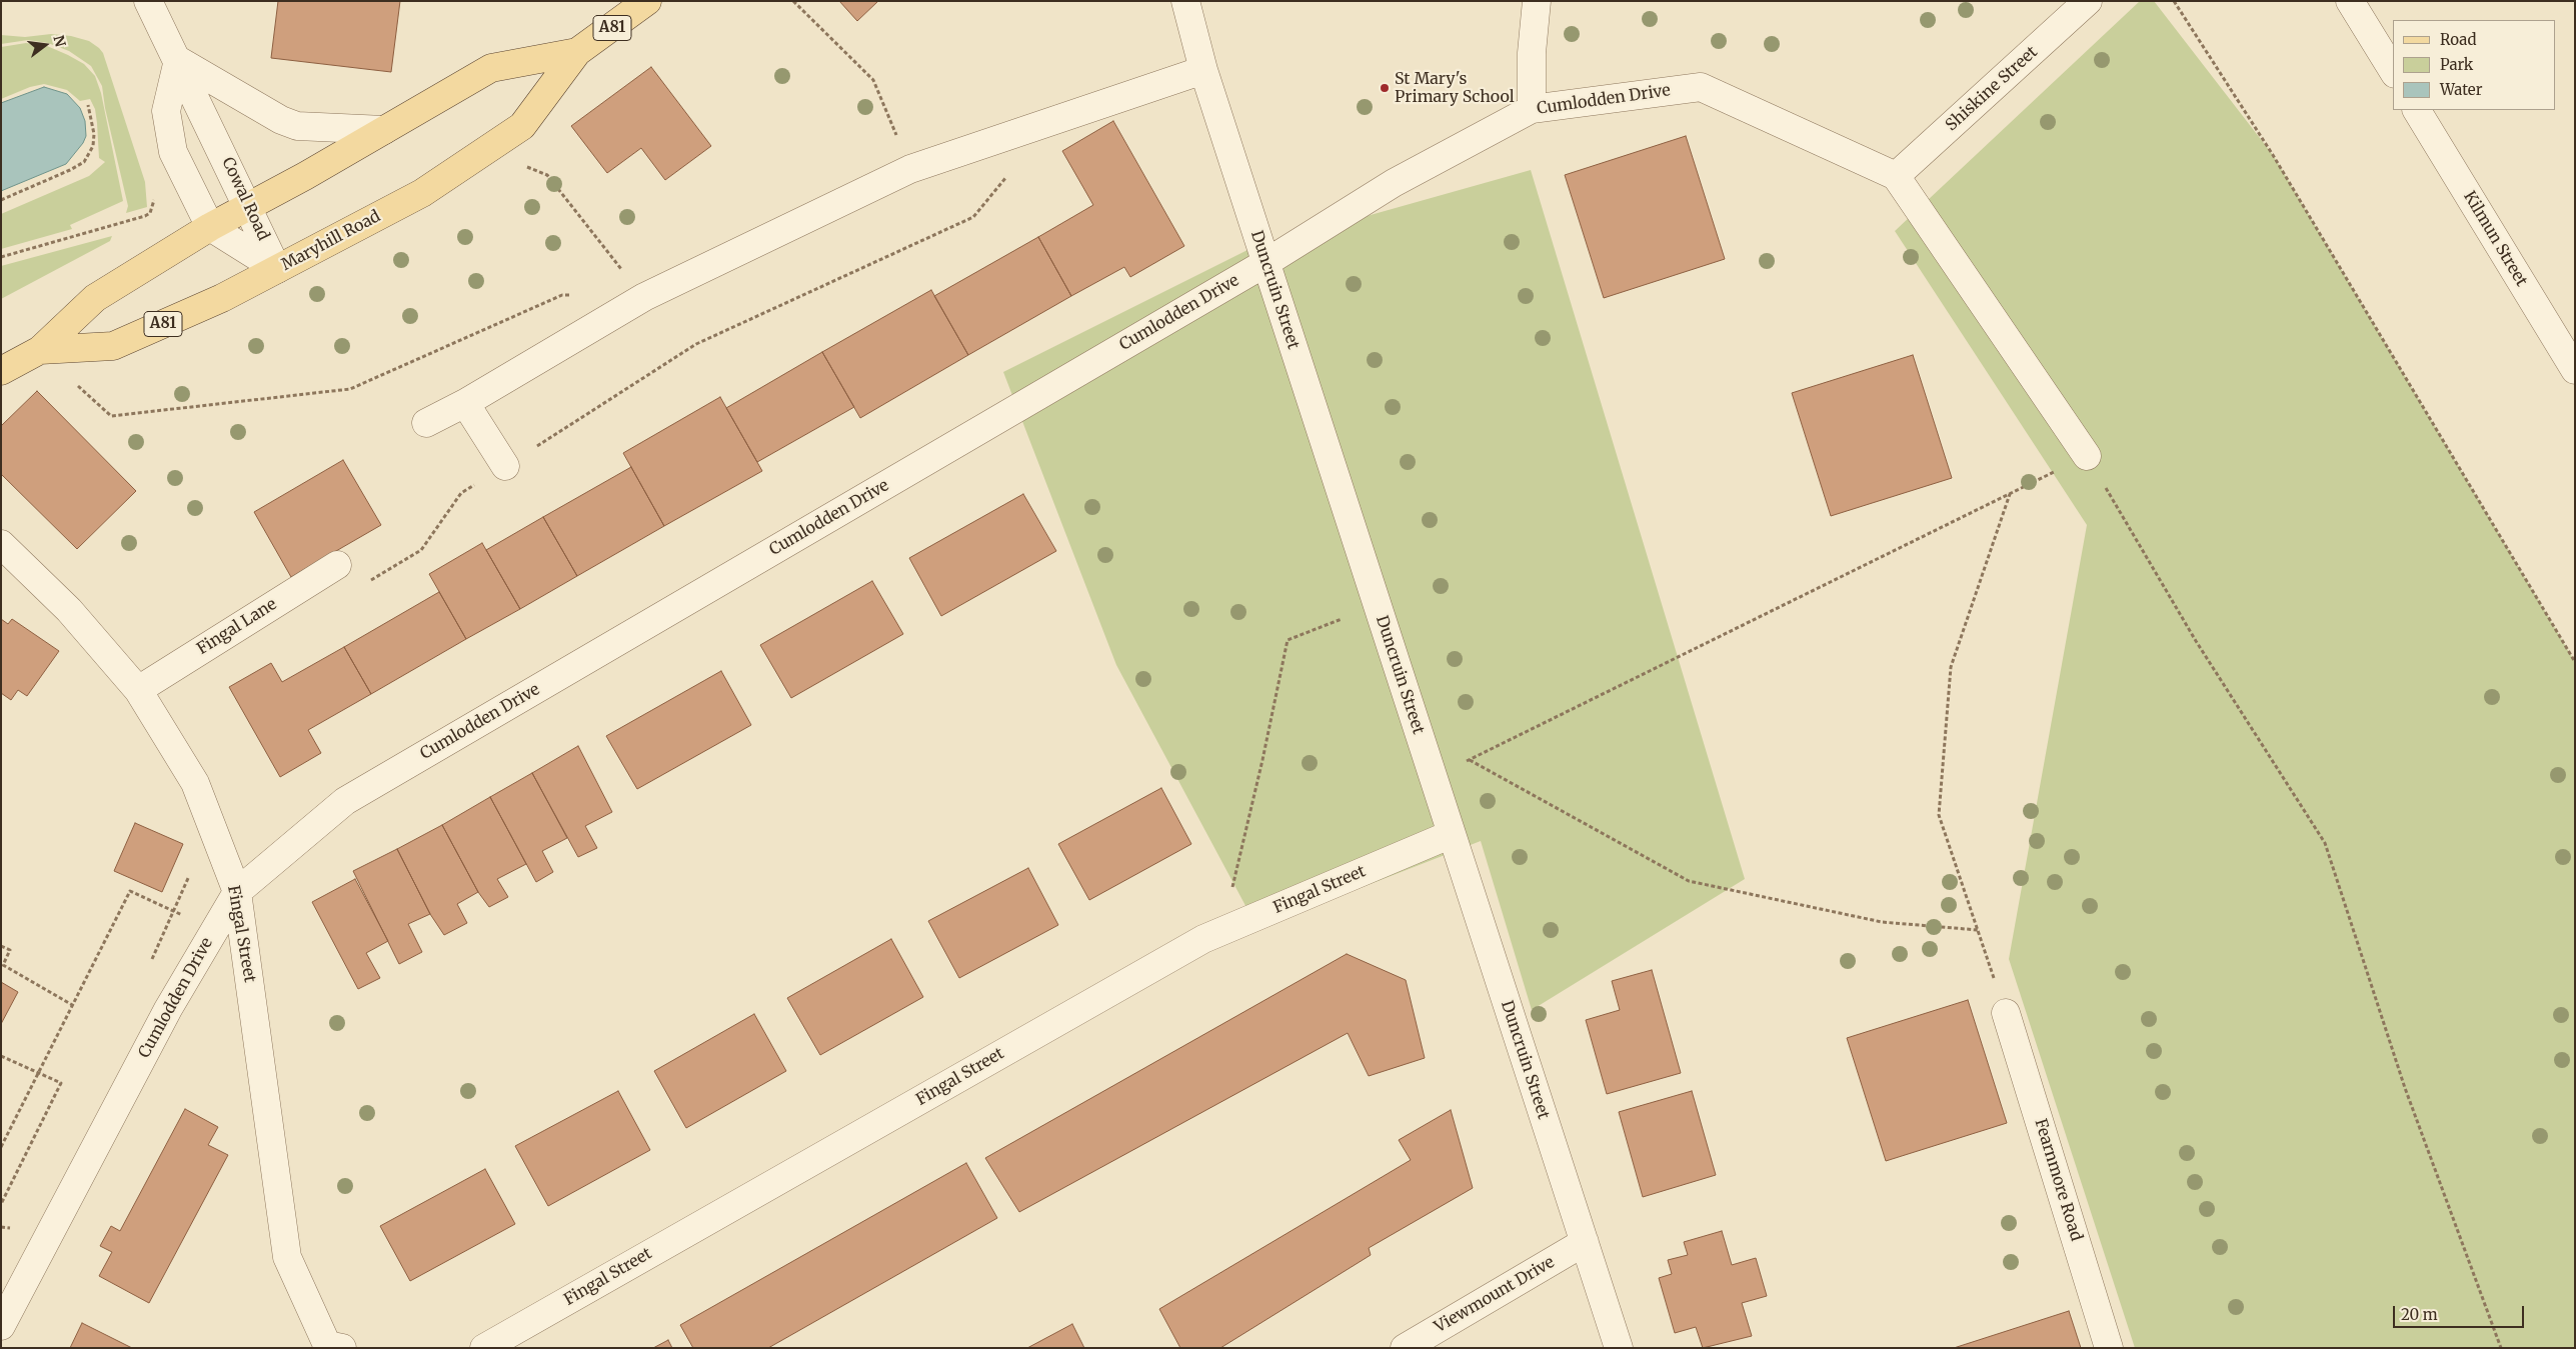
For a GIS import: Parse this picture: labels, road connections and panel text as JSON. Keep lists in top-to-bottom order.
{
  "streets": {
    "main road": ["A81", "Maryhill Road"],
    "street": [
      "Shiskine Street",
      "Cumlodden Drive",
      "Cowal Road",
      "Kilmun Street",
      "Duncruin Street",
      "Fingal Lane",
      "Fingal Street",
      "Fearnmore Road",
      "Viewmount Drive"
    ]
  },
  "crossings": [
    ["Shiskine Street", "Cumlodden Drive"],
    ["Cumlodden Drive", "Duncruin Street"],
    ["Cumlodden Drive", "Fingal Street"],
    ["Cowal Road", "Maryhill Road"],
    ["Duncruin Street", "Fingal Street"],
    ["Duncruin Street", "Viewmount Drive"],
    ["Fingal Lane", "Fingal Street"]
  ],
  "places": ["St Mary's Primary School"],
  "legend": ["Road", "Park", "Water"],
  "scale_bar": "20 m",
  "north": "right"
}
